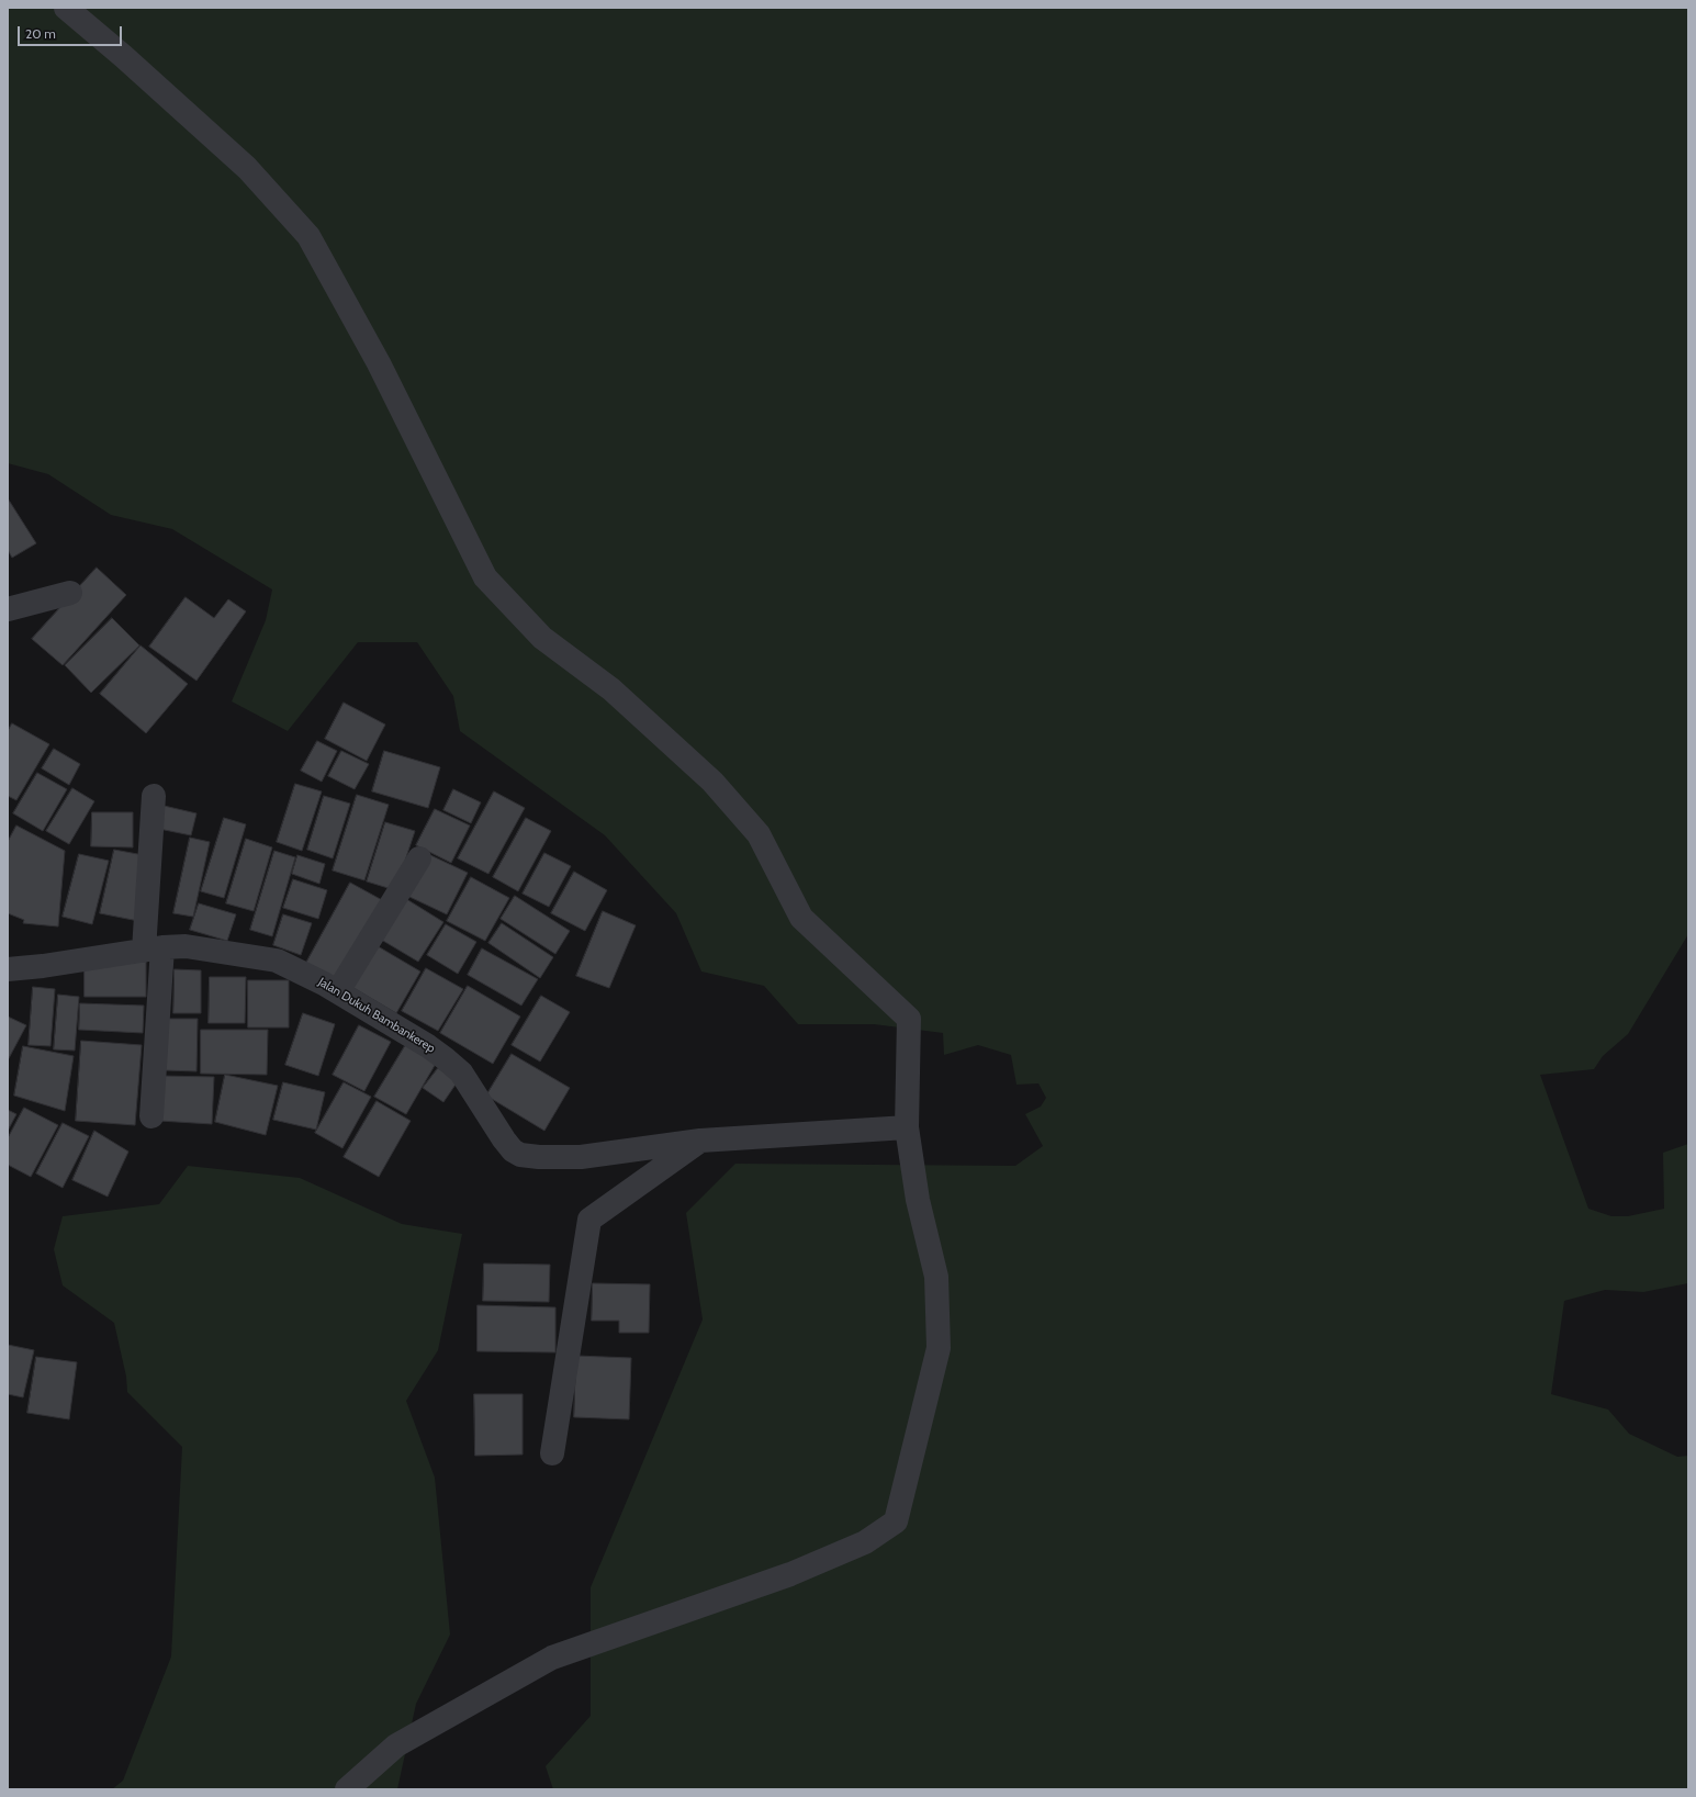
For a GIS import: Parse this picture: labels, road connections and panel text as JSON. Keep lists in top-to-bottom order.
{
  "streets": {
    "street": ["Jalan Dukuh Bambankerep"]
  },
  "scale_bar": "20 m"
}
